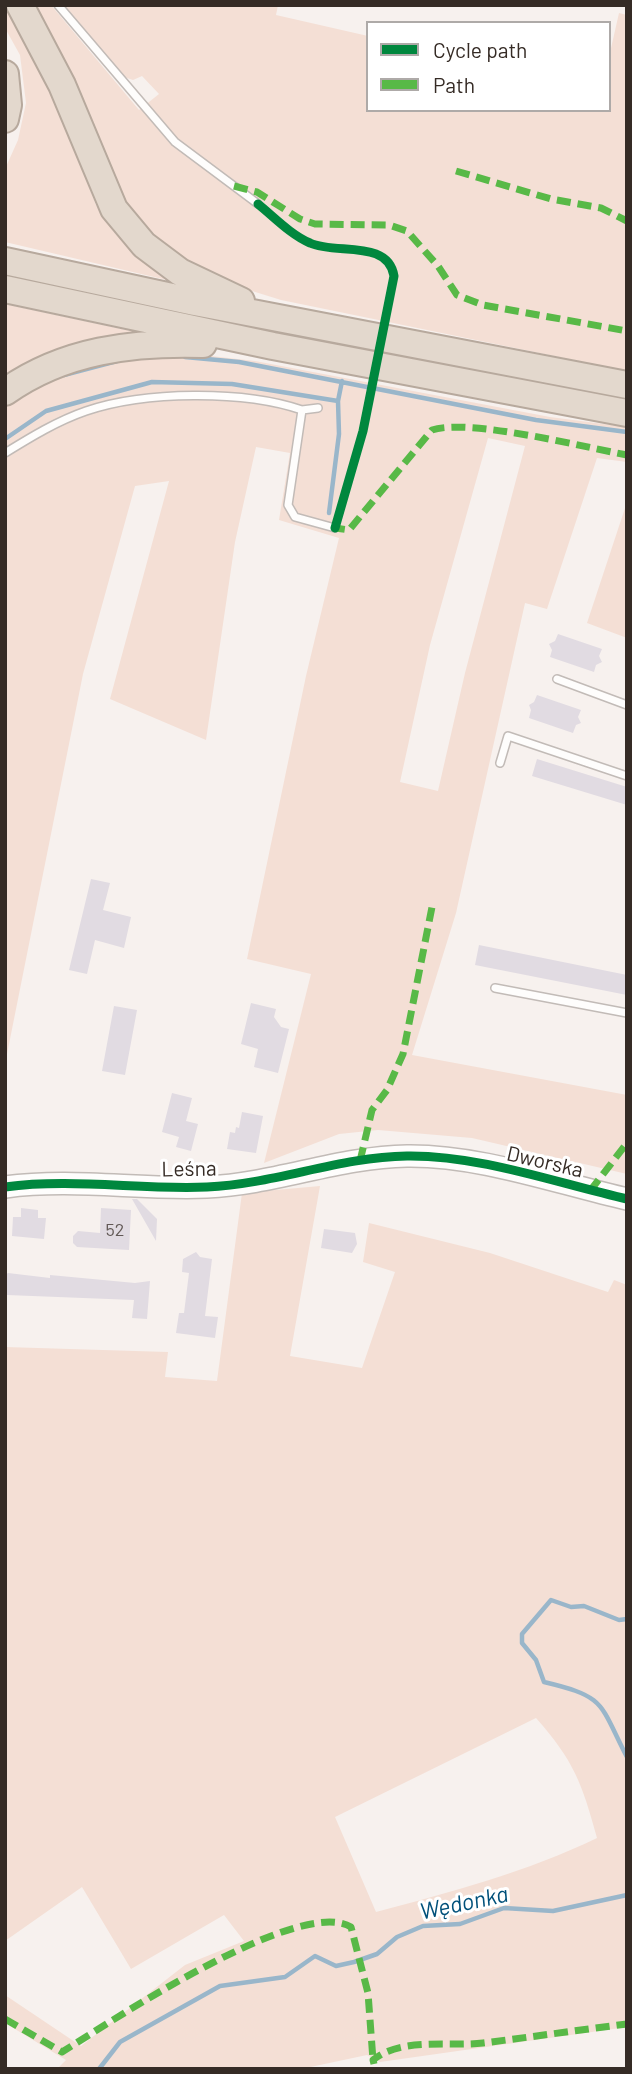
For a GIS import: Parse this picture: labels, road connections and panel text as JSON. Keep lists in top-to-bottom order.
{
  "streets": {
    "street": ["Dworska", "Leśna"]
  },
  "crossings": [
    ["Dworska", "Leśna"]
  ],
  "water": ["Wędonka"],
  "house_numbers": ["52"],
  "legend": ["Cycle path", "Path"]
}
